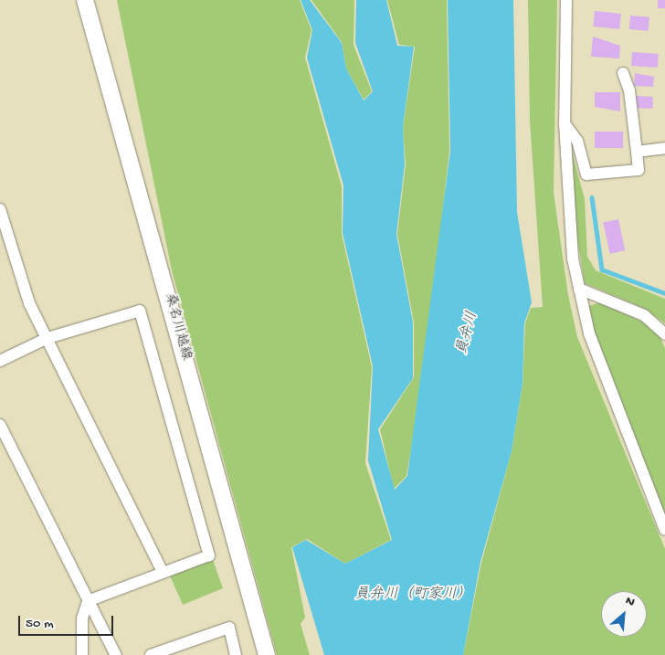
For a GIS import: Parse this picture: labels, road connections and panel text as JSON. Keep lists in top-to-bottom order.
{
  "streets": {
    "main road": ["桑名川越線"]
  },
  "water": ["員弁川", "員弁川（町家川）"],
  "scale_bar": "50 m",
  "north": "top right"
}
